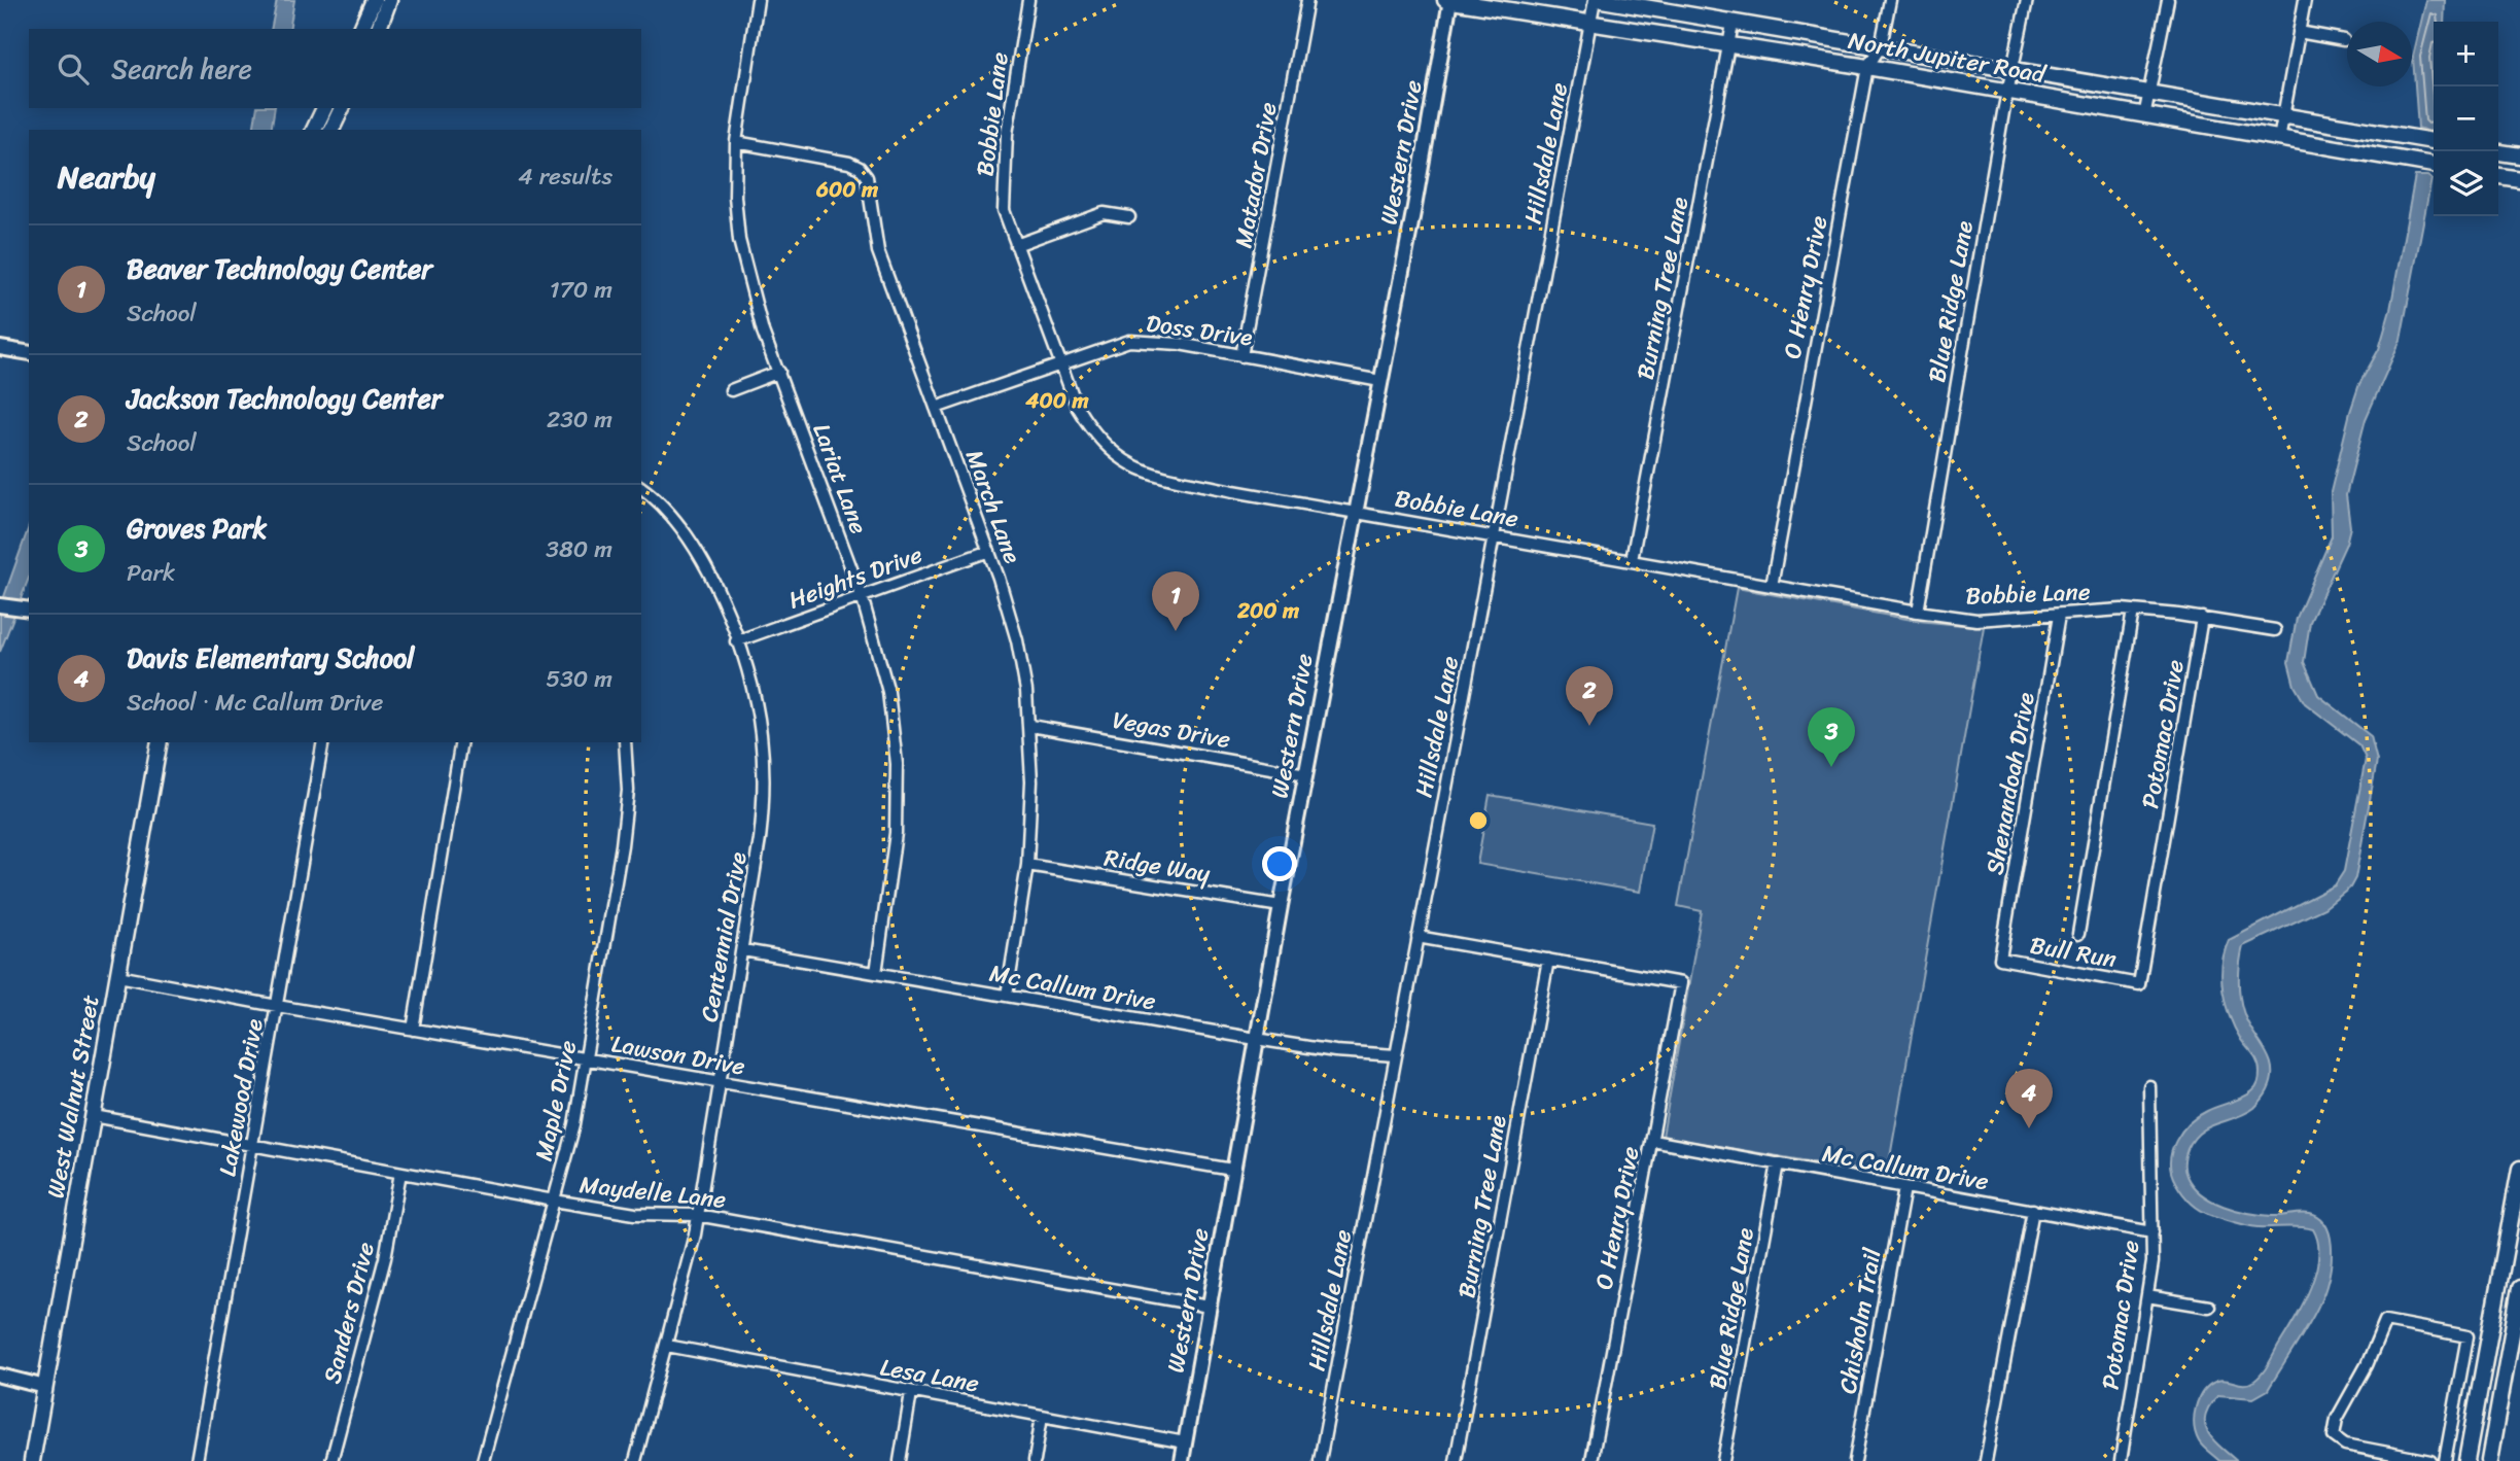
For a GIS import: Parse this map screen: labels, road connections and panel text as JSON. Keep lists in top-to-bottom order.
{
  "streets": {
    "main road": ["North Jupiter Road", "West Walnut Street"],
    "street": [
      "Bobbie Lane",
      "Western Drive",
      "Hillsdale Lane",
      "Matador Drive",
      "O Henry Drive",
      "Burning Tree Lane",
      "Blue Ridge Lane",
      "Doss Drive",
      "Lariat Lane",
      "March Lane",
      "Heights Drive",
      "Vegas Drive",
      "Potomac Drive",
      "Shenandoah Drive",
      "Ridge Way",
      "Centennial Drive",
      "Bull Run",
      "Mc Callum Drive",
      "Lawson Drive",
      "Lakewood Drive",
      "Maple Drive",
      "Maydelle Lane",
      "Sanders Drive",
      "Chisholm Trail",
      "Lesa Lane"
    ]
  },
  "crossings": [
    ["North Jupiter Road", "Western Drive"],
    ["North Jupiter Road", "Hillsdale Lane"],
    ["North Jupiter Road", "O Henry Drive"],
    ["North Jupiter Road", "Burning Tree Lane"],
    ["North Jupiter Road", "Blue Ridge Lane"],
    ["Bobbie Lane", "Western Drive"],
    ["Bobbie Lane", "Hillsdale Lane"],
    ["Bobbie Lane", "O Henry Drive"],
    ["Bobbie Lane", "Burning Tree Lane"],
    ["Bobbie Lane", "Blue Ridge Lane"],
    ["Bobbie Lane", "Doss Drive"],
    ["Bobbie Lane", "Potomac Drive"],
    ["Bobbie Lane", "Shenandoah Drive"],
    ["Western Drive", "Doss Drive"],
    ["Western Drive", "Vegas Drive"],
    ["Western Drive", "Ridge Way"],
    ["Western Drive", "Mc Callum Drive"],
    ["Western Drive", "Lawson Drive"],
    ["Western Drive", "Maydelle Lane"],
    ["Western Drive", "Lesa Lane"],
    ["Hillsdale Lane", "Mc Callum Drive"],
    ["Matador Drive", "Doss Drive"],
    ["O Henry Drive", "Burning Tree Lane"],
    ["O Henry Drive", "Mc Callum Drive"],
    ["Blue Ridge Lane", "Mc Callum Drive"],
    ["Doss Drive", "March Lane"],
    ["Lariat Lane", "March Lane"],
    ["Lariat Lane", "Heights Drive"],
    ["Lariat Lane", "Mc Callum Drive"],
    ["March Lane", "Heights Drive"],
    ["March Lane", "Vegas Drive"],
    ["March Lane", "Ridge Way"],
    ["March Lane", "Mc Callum Drive"],
    ["Heights Drive", "Centennial Drive"],
    ["Potomac Drive", "Bull Run"],
    ["Potomac Drive", "Mc Callum Drive"],
    ["Shenandoah Drive", "Bull Run"],
    ["Centennial Drive", "Mc Callum Drive"],
    ["Centennial Drive", "Lawson Drive"],
    ["Centennial Drive", "Maydelle Lane"],
    ["Centennial Drive", "Lesa Lane"],
    ["Mc Callum Drive", "Chisholm Trail"],
    ["Lawson Drive", "West Walnut Street"],
    ["Lawson Drive", "Lakewood Drive"],
    ["Lawson Drive", "Maple Drive"],
    ["West Walnut Street", "Maydelle Lane"],
    ["Lakewood Drive", "Maydelle Lane"],
    ["Maple Drive", "Maydelle Lane"],
    ["Maydelle Lane", "Sanders Drive"]
  ],
  "north": "right",
  "page": {
    "map_buttons": ["+", "−"],
    "search": "Search here",
    "heading": ["Nearby", "4 results"],
    "list": [
      {
        "mark": "1",
        "name": "Beaver Technology Center",
        "note": "School",
        "value": "170 m"
      },
      {
        "mark": "2",
        "name": "Jackson Technology Center",
        "note": "School",
        "value": "230 m"
      },
      {
        "mark": "3",
        "name": "Groves Park",
        "note": "Park",
        "value": "380 m"
      },
      {
        "mark": "4",
        "name": "Davis Elementary School",
        "note": "School · Mc Callum Drive",
        "value": "530 m"
      }
    ],
    "pins": [
      "1",
      "2",
      "3",
      "4"
    ]
  },
  "rings": ["600 m", "400 m", "200 m"]
}
